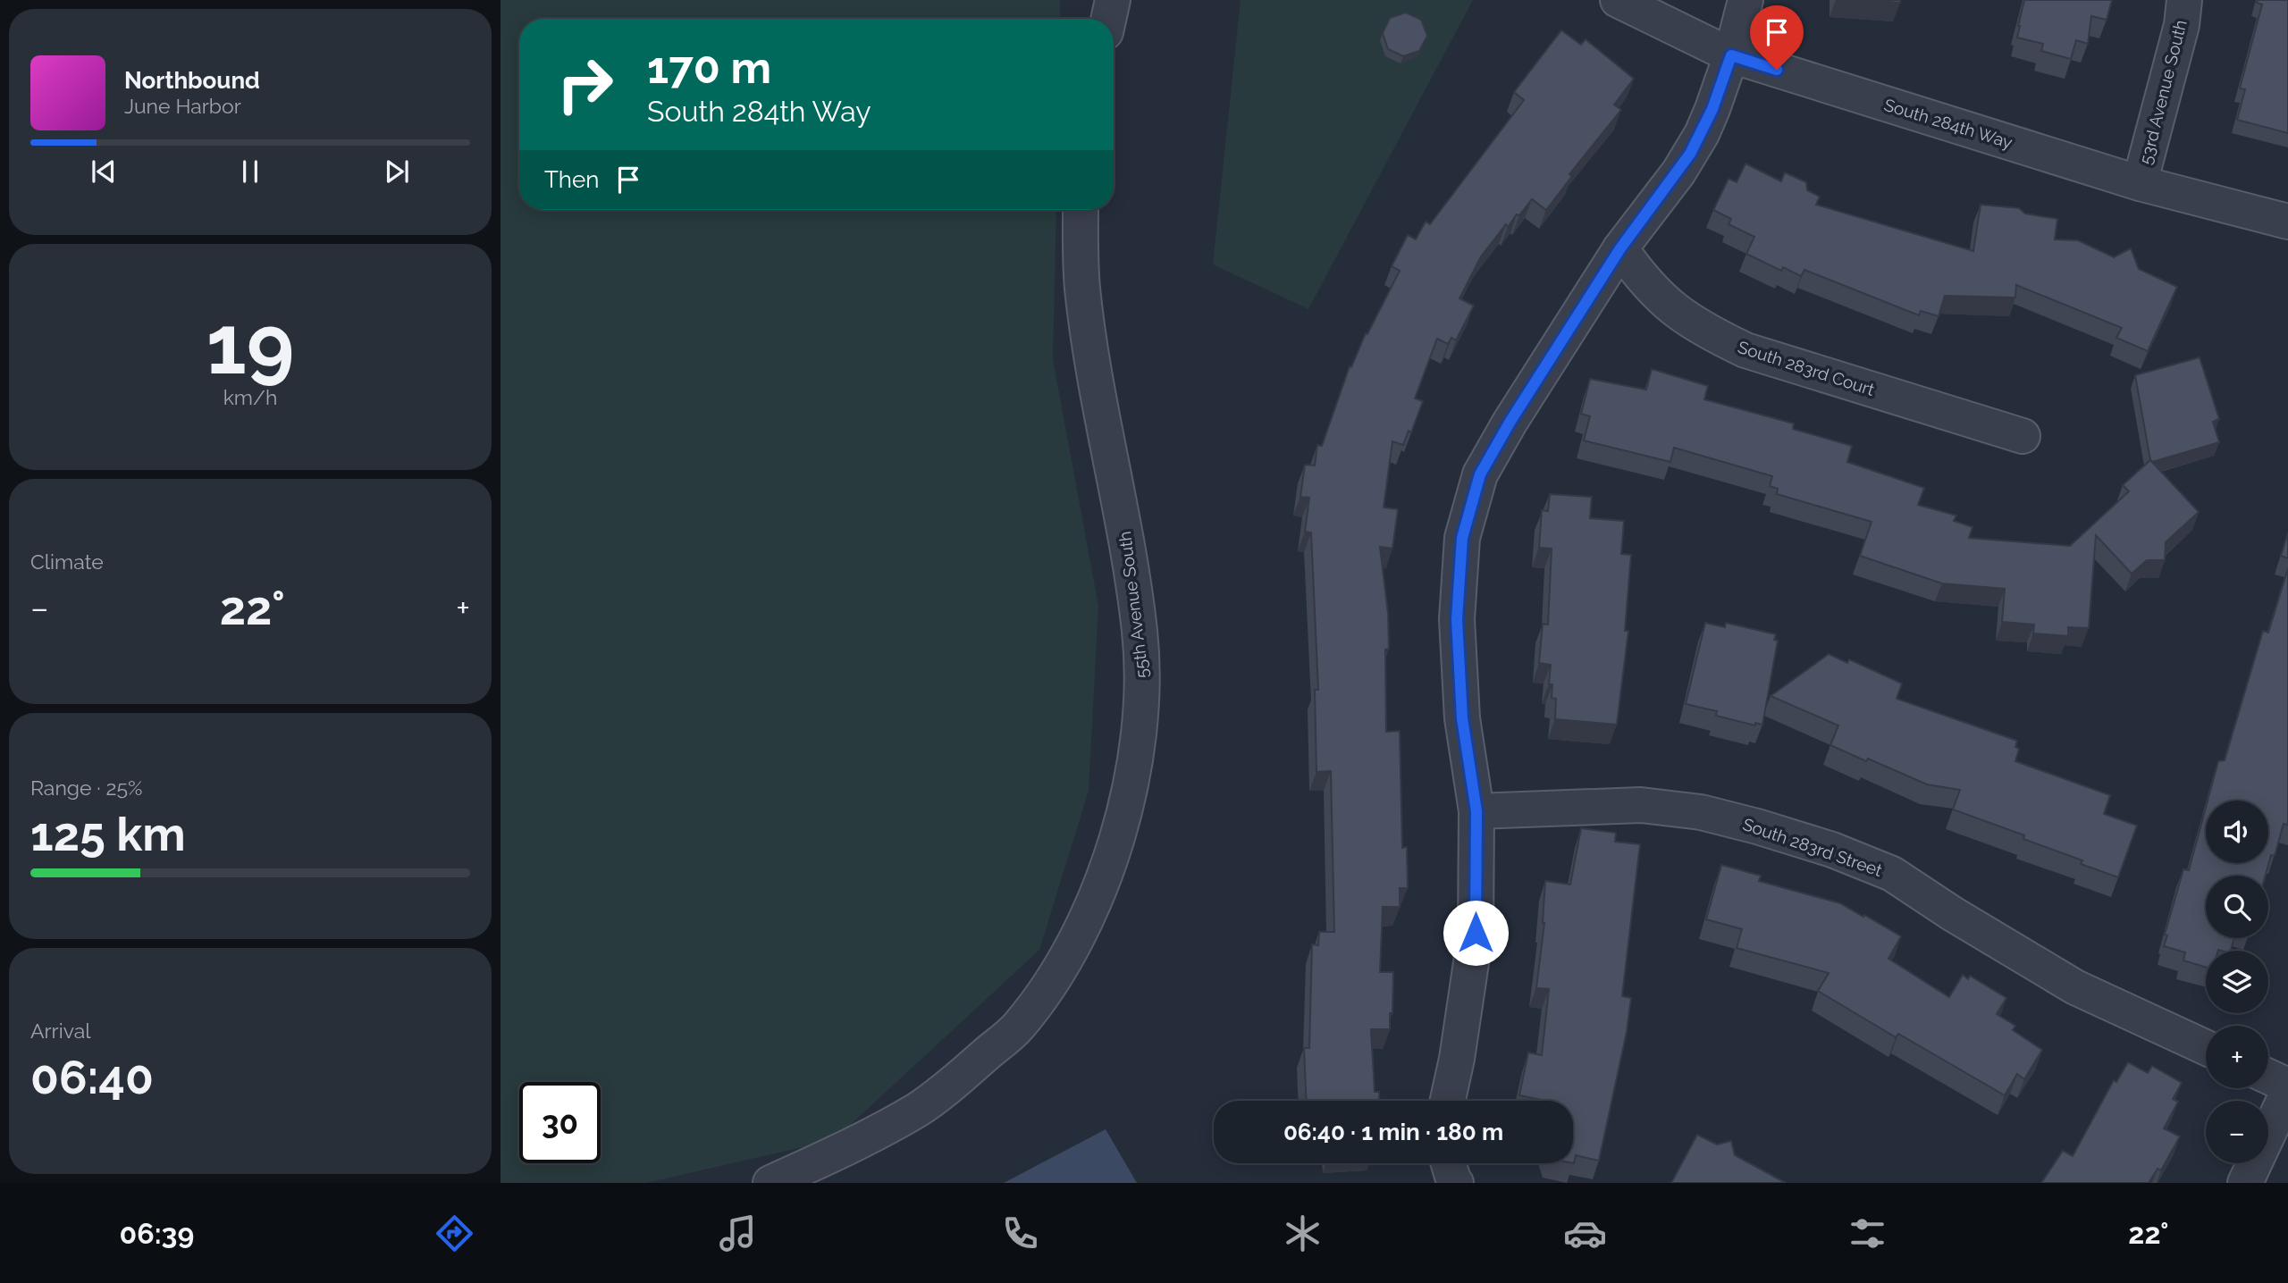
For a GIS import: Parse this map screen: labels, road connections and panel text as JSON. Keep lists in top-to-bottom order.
{
  "streets": {
    "street": [
      "53rd Avenue South",
      "South 284th Way",
      "South 283rd Court",
      "55th Avenue South",
      "South 283rd Street"
    ]
  },
  "crossings": [
    ["53rd Avenue South", "South 284th Way"]
  ],
  "page": {
    "turn": ["170 m", "South 284th Way"],
    "song": ["Northbound", "June Harbor"],
    "then": "Then",
    "tile": [
      ["19", "km/h"],
      "Climate",
      ["Range · 25%", "125 km"],
      ["Arrival", "06:40"]
    ],
    "heat": ["−", "22°", "+"],
    "map_buttons": ["+", "−"],
    "limit": "30",
    "trip": "06:40 · 1 min · 180 m",
    "tabs": ["06:39", "22°"]
  }
}
